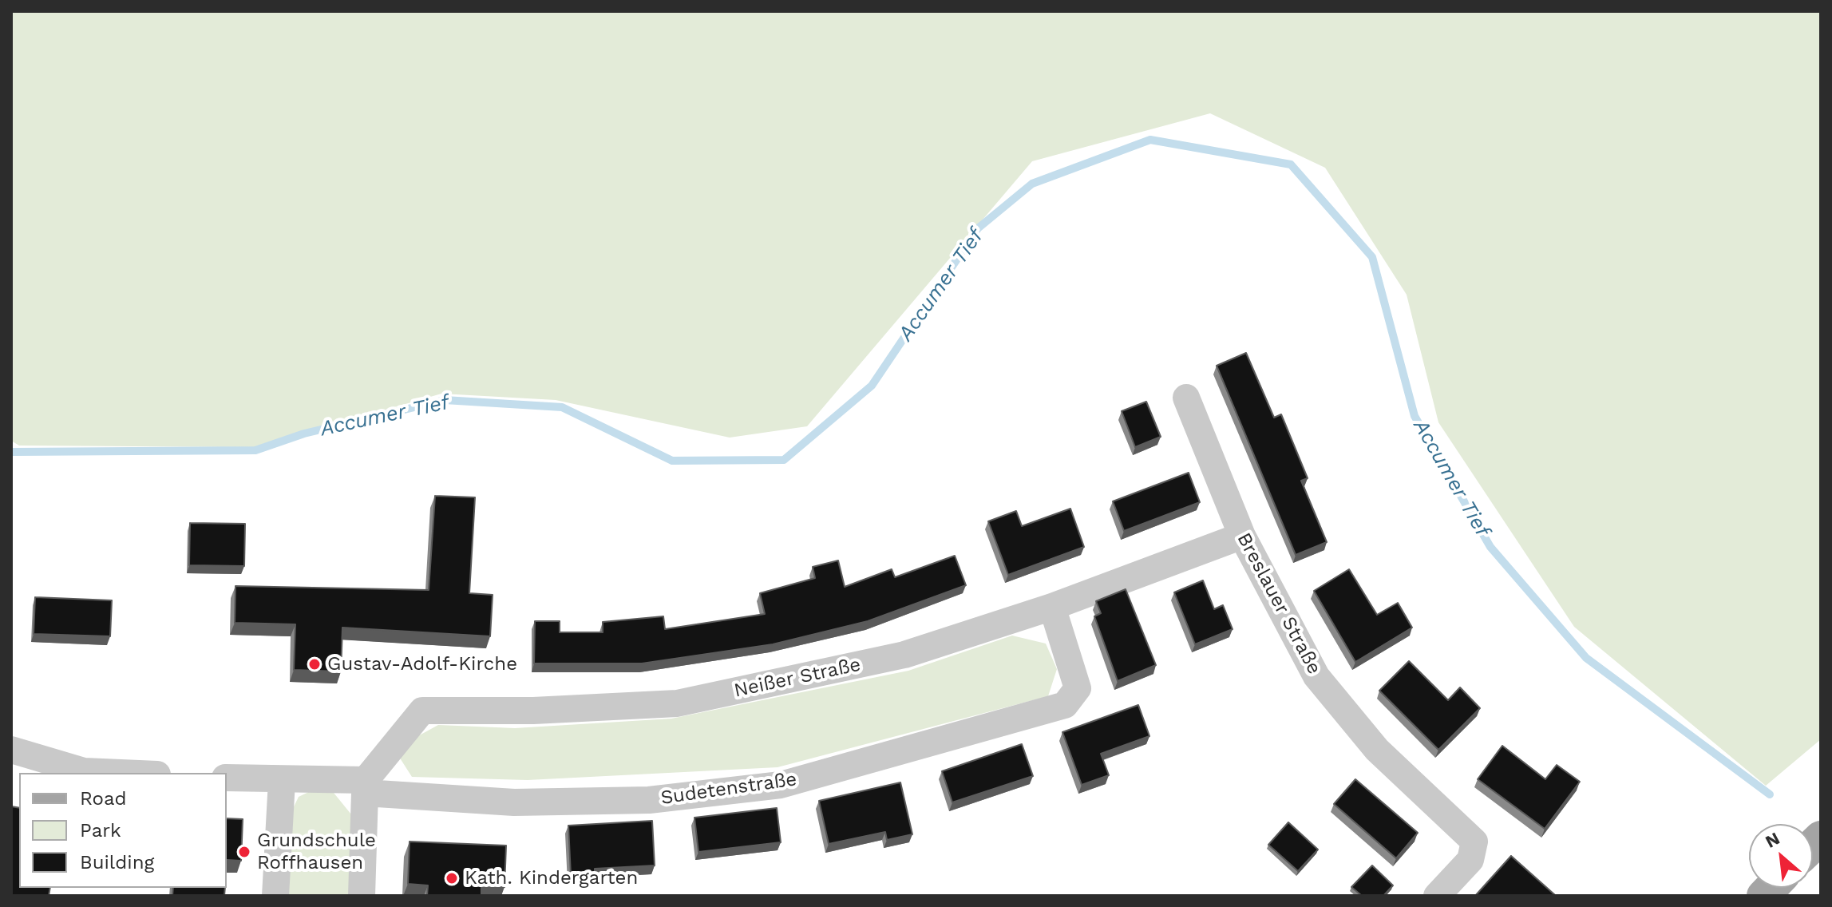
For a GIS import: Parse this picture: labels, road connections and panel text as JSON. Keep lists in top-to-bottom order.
{
  "streets": {
    "street": ["Breslauer Straße", "Neißer Straße", "Sudetenstraße"]
  },
  "crossings": [
    ["Breslauer Straße", "Neißer Straße"],
    ["Neißer Straße", "Sudetenstraße"]
  ],
  "water": ["Accumer Tief"],
  "places": ["Gustav-Adolf-Kirche", "Grundschule Roffhausen", "Kath. Kindergarten"],
  "legend": ["Road", "Park", "Building"],
  "north": "top left"
}
